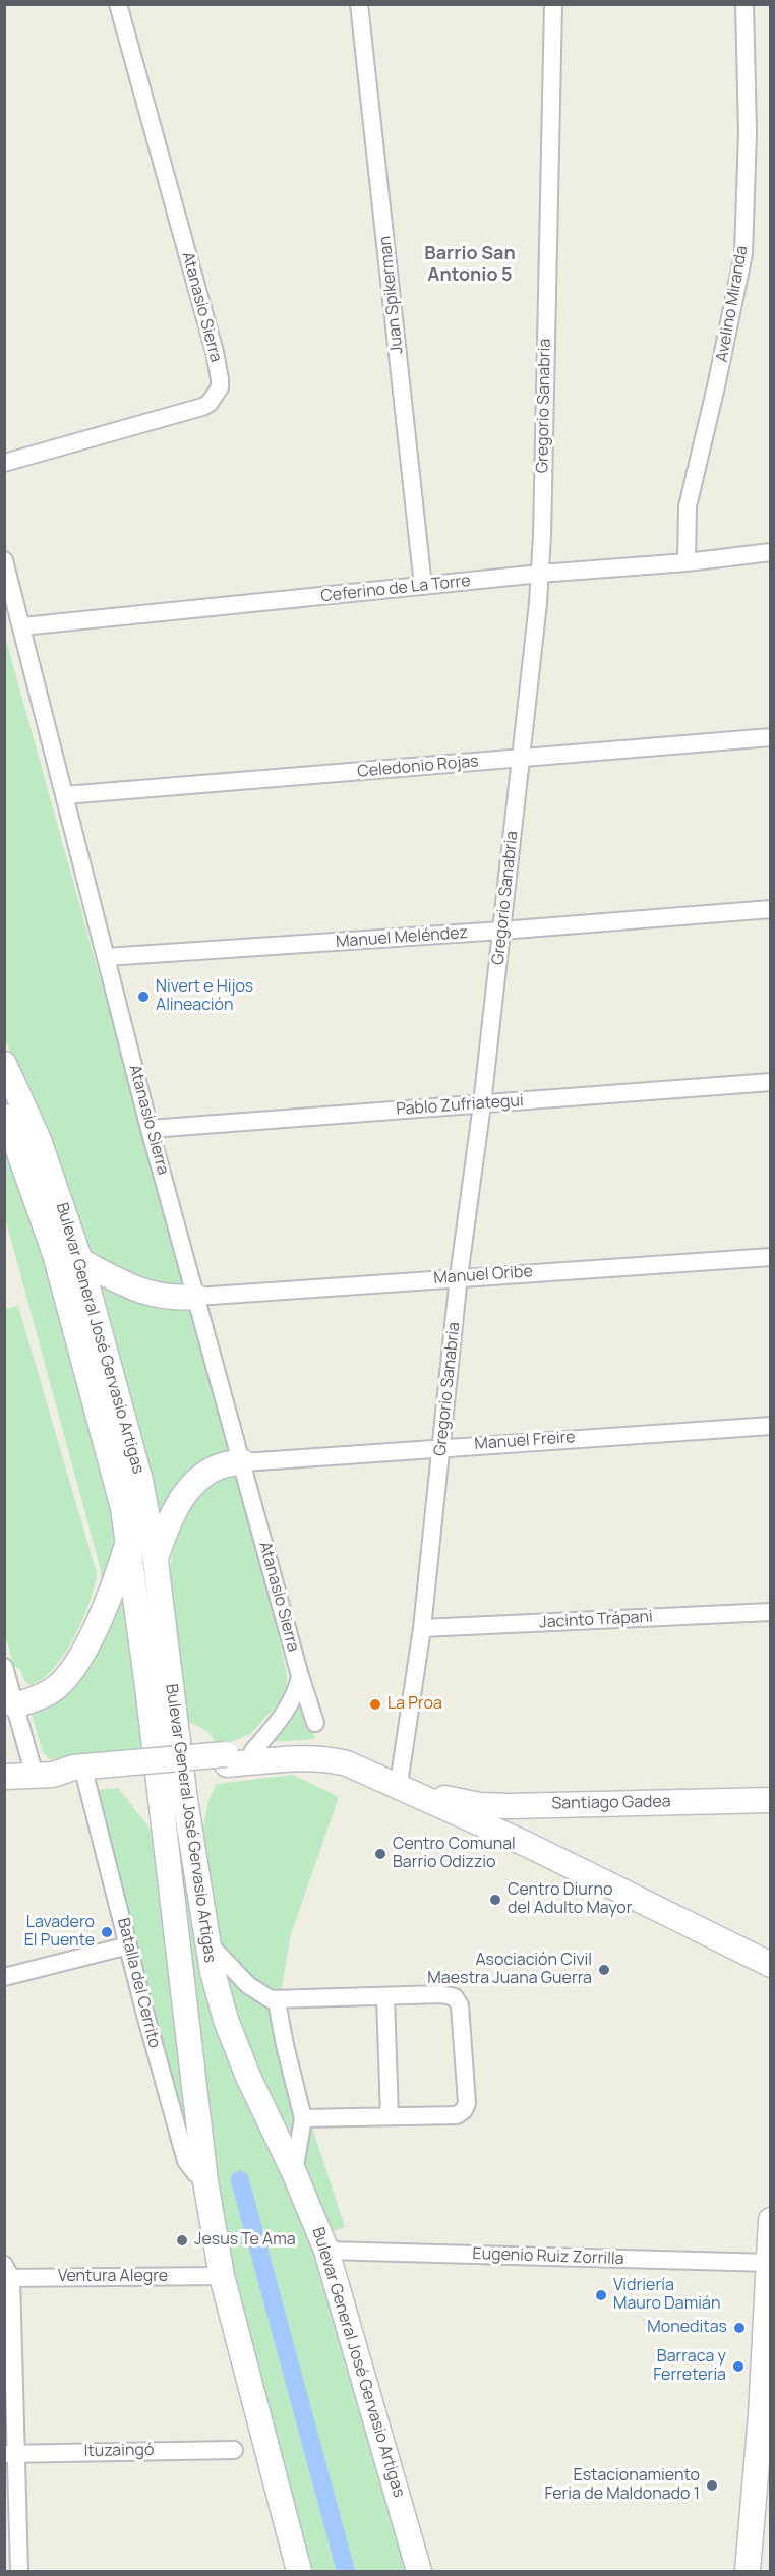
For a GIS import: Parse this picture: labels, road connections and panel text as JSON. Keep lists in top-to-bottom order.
{
  "streets": {
    "main road": ["Bulevar General José Gervasio Artigas", "Santiago Gadea"],
    "street": [
      "Juan Spikerman",
      "Avelino Miranda",
      "Atanasio Sierra",
      "Gregorio Sanabria",
      "Ceferino de La Torre",
      "Celedonio Rojas",
      "Manuel Meléndez",
      "Pablo Zufriategui",
      "Manuel Oribe",
      "Manuel Freire",
      "Jacinto Trápani",
      "Batalla del Cerrito",
      "Eugenio Ruiz Zorrilla",
      "Ventura Alegre",
      "Ituzaingó"
    ]
  },
  "crossings": [
    ["Juan Spikerman", "Ceferino de La Torre"],
    ["Avelino Miranda", "Ceferino de La Torre"],
    ["Atanasio Sierra", "Ceferino de La Torre"],
    ["Atanasio Sierra", "Celedonio Rojas"],
    ["Atanasio Sierra", "Manuel Meléndez"],
    ["Atanasio Sierra", "Pablo Zufriategui"],
    ["Atanasio Sierra", "Manuel Oribe"],
    ["Atanasio Sierra", "Manuel Freire"],
    ["Gregorio Sanabria", "Ceferino de La Torre"],
    ["Gregorio Sanabria", "Celedonio Rojas"],
    ["Gregorio Sanabria", "Manuel Meléndez"],
    ["Gregorio Sanabria", "Pablo Zufriategui"],
    ["Gregorio Sanabria", "Manuel Oribe"],
    ["Gregorio Sanabria", "Manuel Freire"],
    ["Gregorio Sanabria", "Jacinto Trápani"],
    ["Gregorio Sanabria", "Santiago Gadea"],
    ["Bulevar General José Gervasio Artigas", "Batalla del Cerrito"],
    ["Bulevar General José Gervasio Artigas", "Eugenio Ruiz Zorrilla"],
    ["Bulevar General José Gervasio Artigas", "Ventura Alegre"]
  ],
  "districts": ["Barrio San Antonio 5"],
  "places": [
    "Nivert e Hijos Alineación",
    "La Proa",
    "Centro Comunal Barrio Odizzio",
    "Centro Diurno del Adulto Mayor",
    "Lavadero El Puente",
    "Asociación Civil Maestra Juana Guerra",
    "Jesus Te Ama",
    "Vidriería Mauro Damián",
    "Moneditas",
    "Barraca y Ferreteria",
    "Estacionamiento Feria de Maldonado 1"
  ]
}
